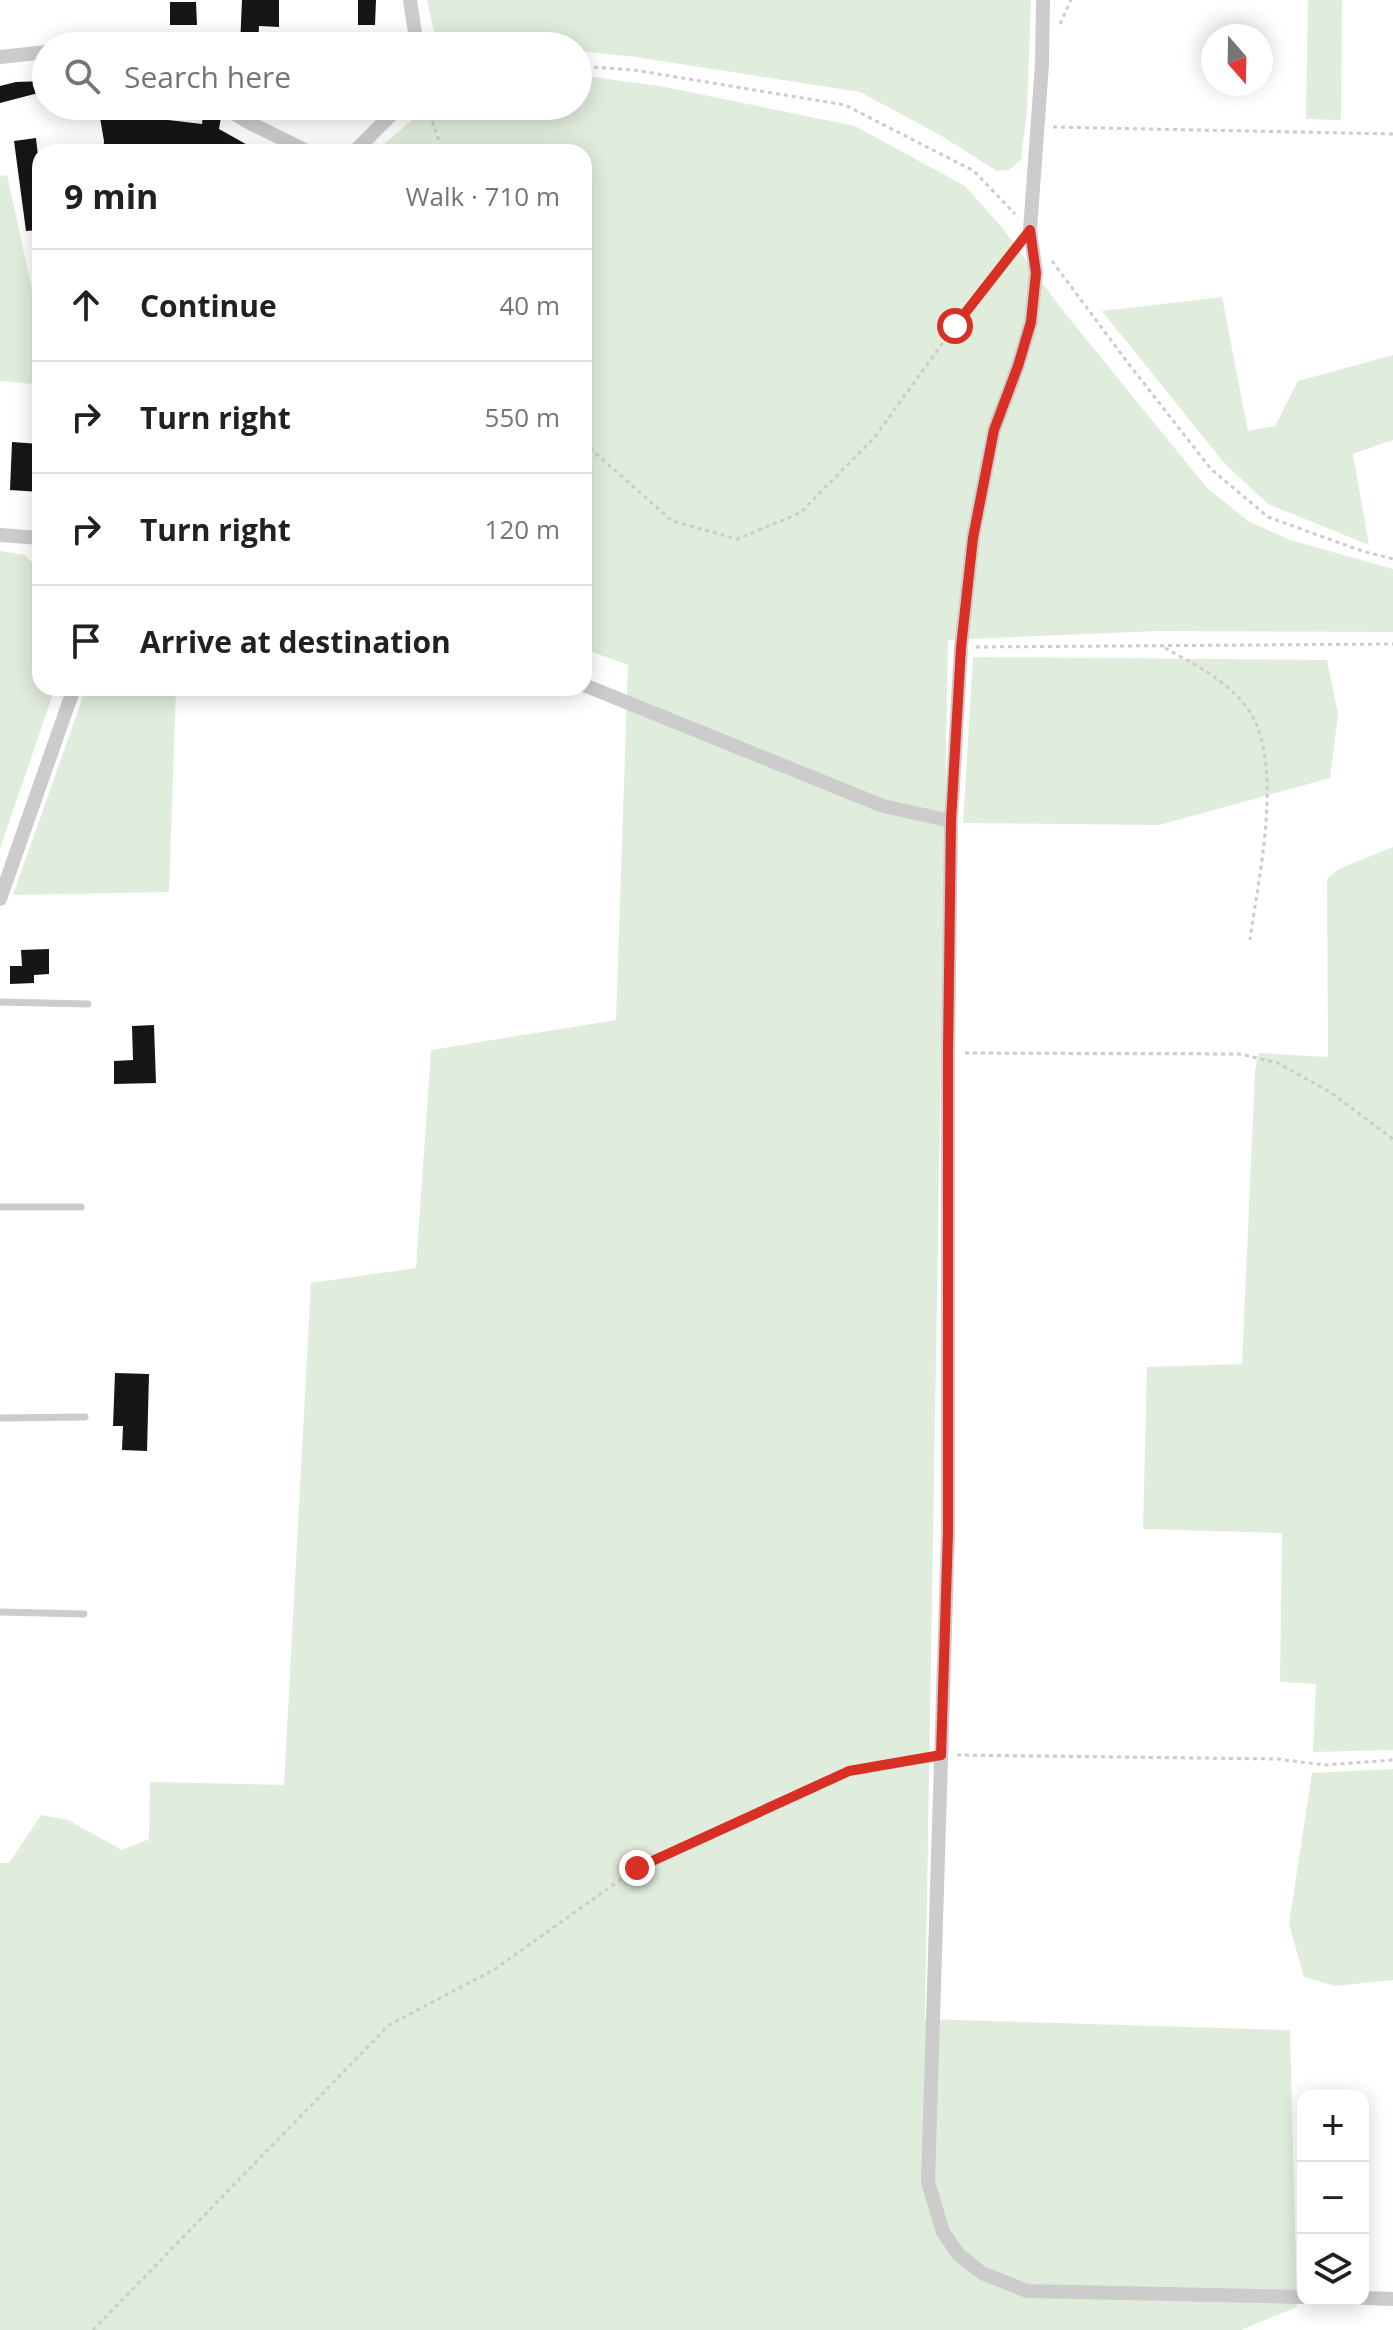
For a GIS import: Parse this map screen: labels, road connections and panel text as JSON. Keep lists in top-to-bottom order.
{
  "north": "bottom",
  "page": {
    "search": "Search here",
    "heading": ["9 min", "Walk · 710 m"],
    "list": [
      ["Continue", "40 m"],
      ["Turn right", "550 m"],
      ["Turn right", "120 m"],
      "Arrive at destination"
    ],
    "map_buttons": ["+", "−"]
  }
}
